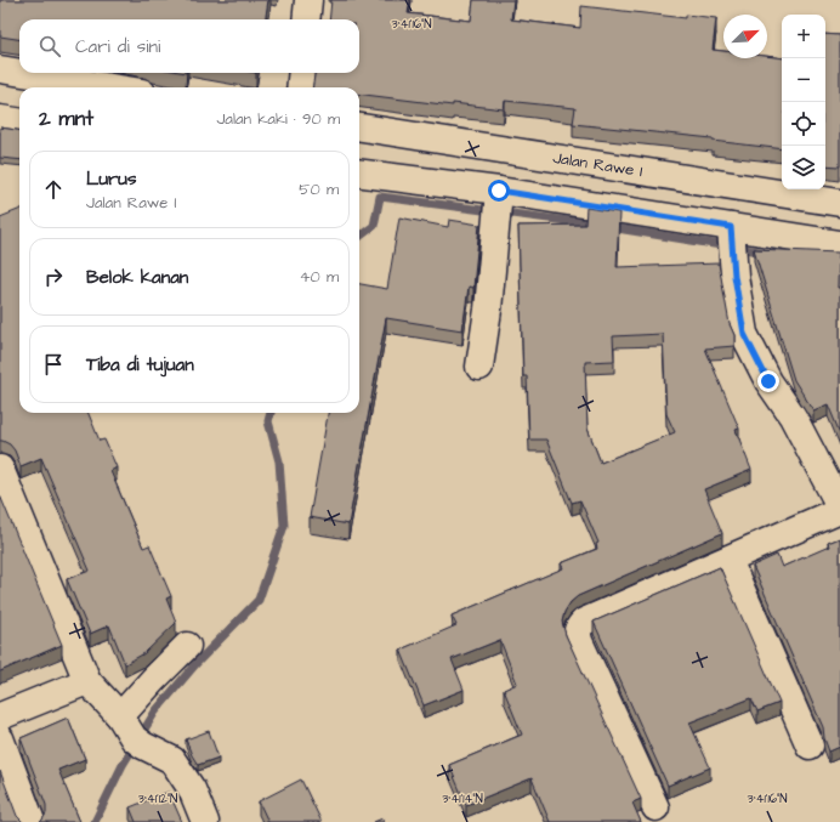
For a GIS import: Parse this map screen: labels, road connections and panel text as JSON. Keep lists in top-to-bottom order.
{
  "streets": {
    "street": ["Jalan Rawe I"]
  },
  "north": "top right",
  "page": {
    "map_buttons": ["+", "−"],
    "search": "Cari di sini",
    "heading": ["2 mnt", "Jalan kaki · 90 m"],
    "list": [
      ["Lurus", "Jalan Rawe I", "50 m"],
      ["Belok kanan", "40 m"],
      "Tiba di tujuan"
    ]
  },
  "coordinates": ["3°41'16\"N", "3°41'12\"N", "3°41'14\"N"]
}
